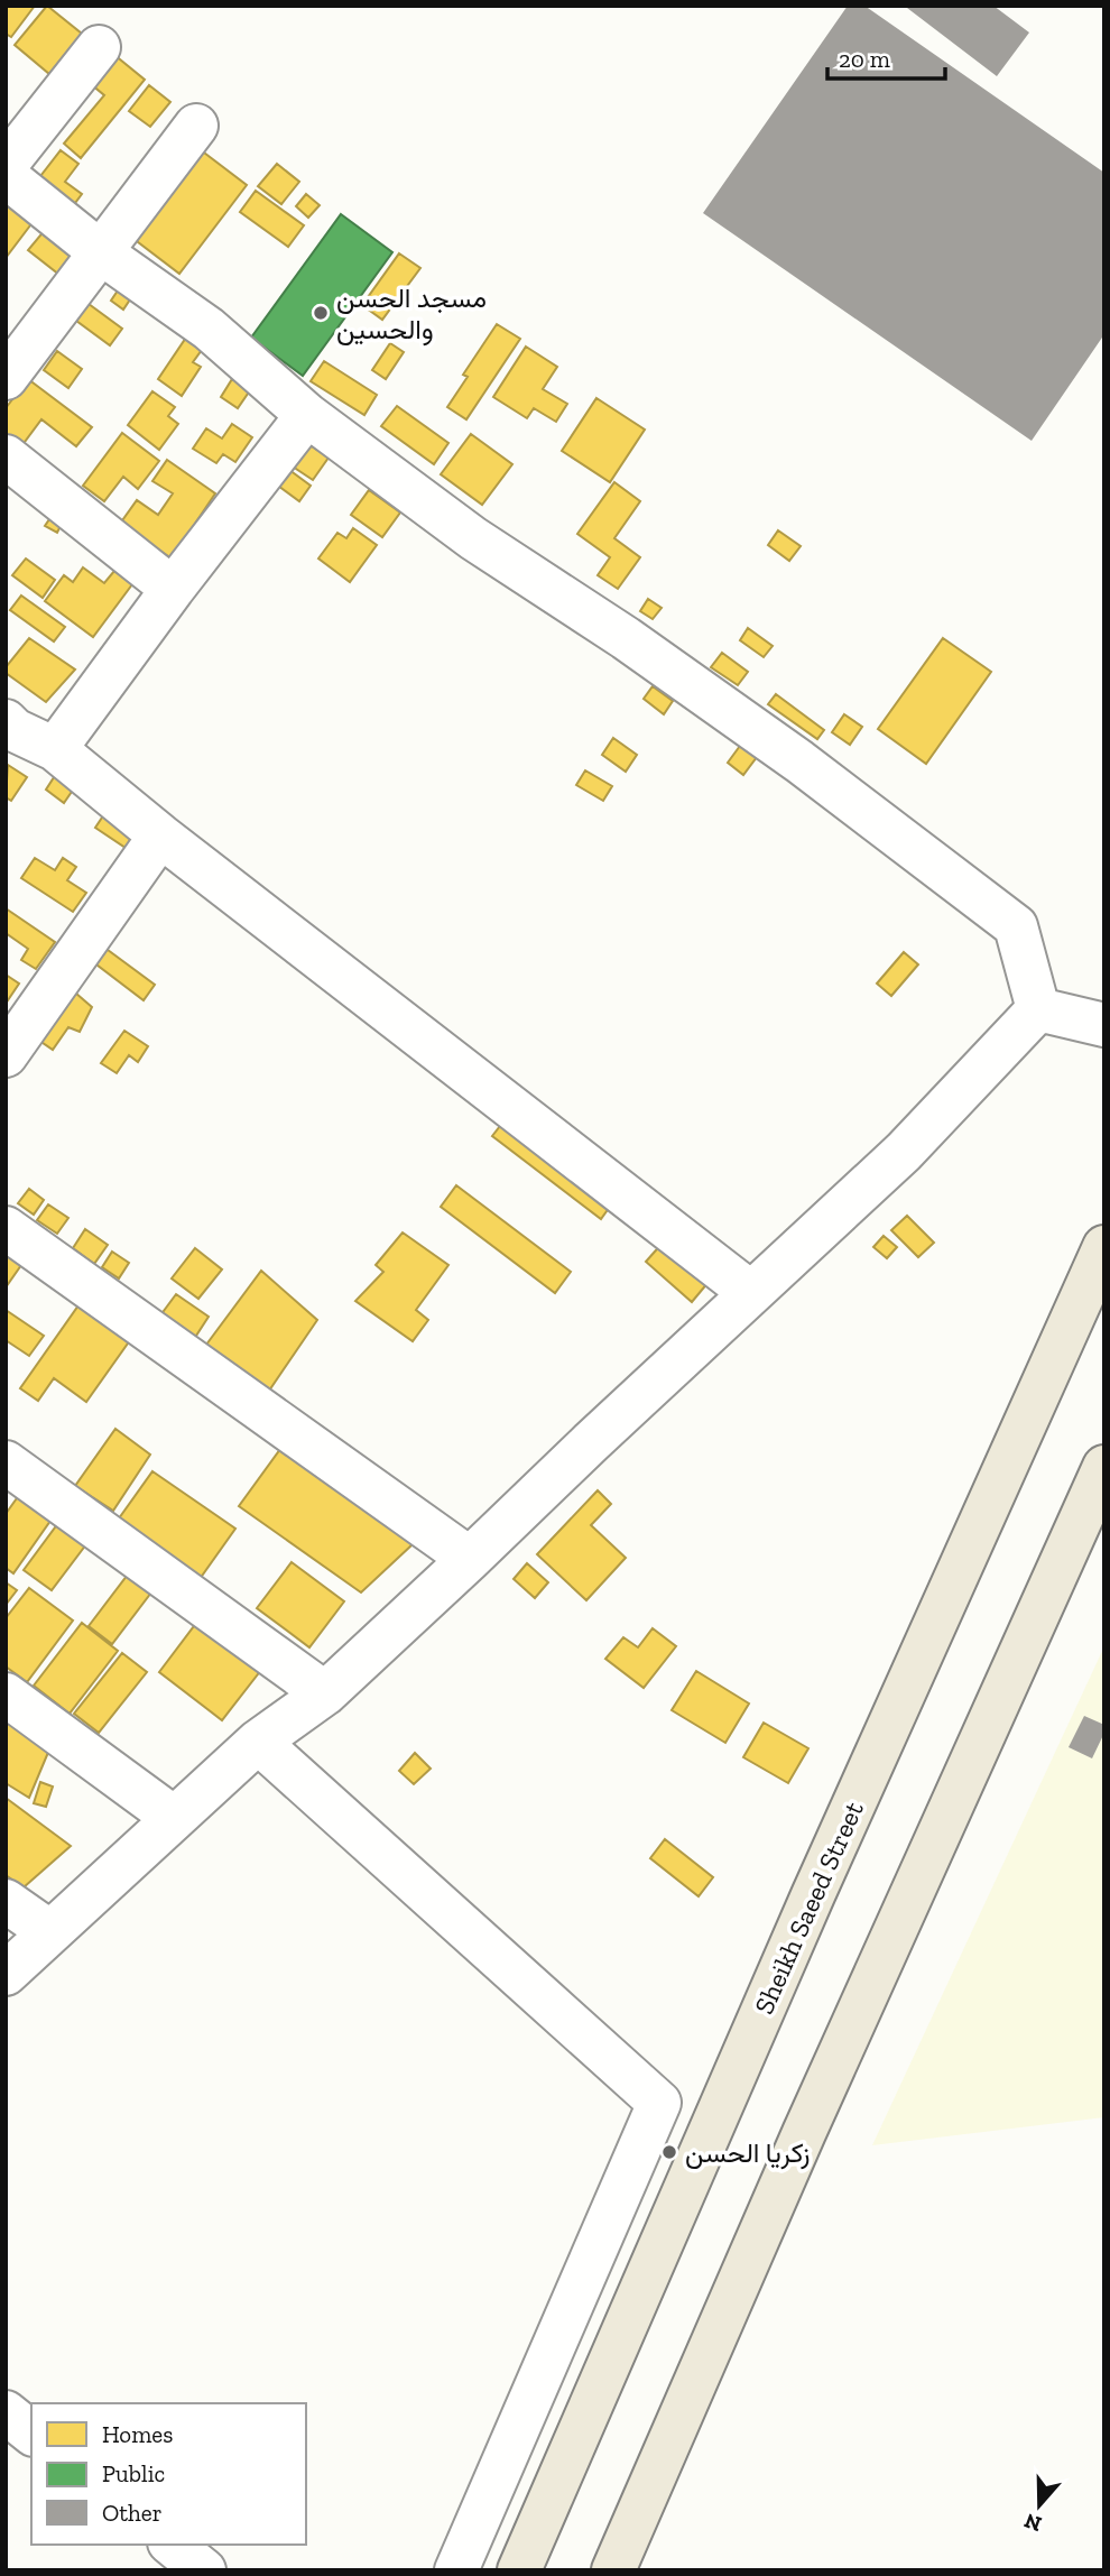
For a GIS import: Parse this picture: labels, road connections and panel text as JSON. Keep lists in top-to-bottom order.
{
  "streets": {
    "main road": ["Sheikh Saeed Street"]
  },
  "places": ["مسجد الحسن والحسين", "زكريا الحسن"],
  "legend": ["Homes", "Public", "Other"],
  "scale_bar": "20 m",
  "north": "bottom"
}
